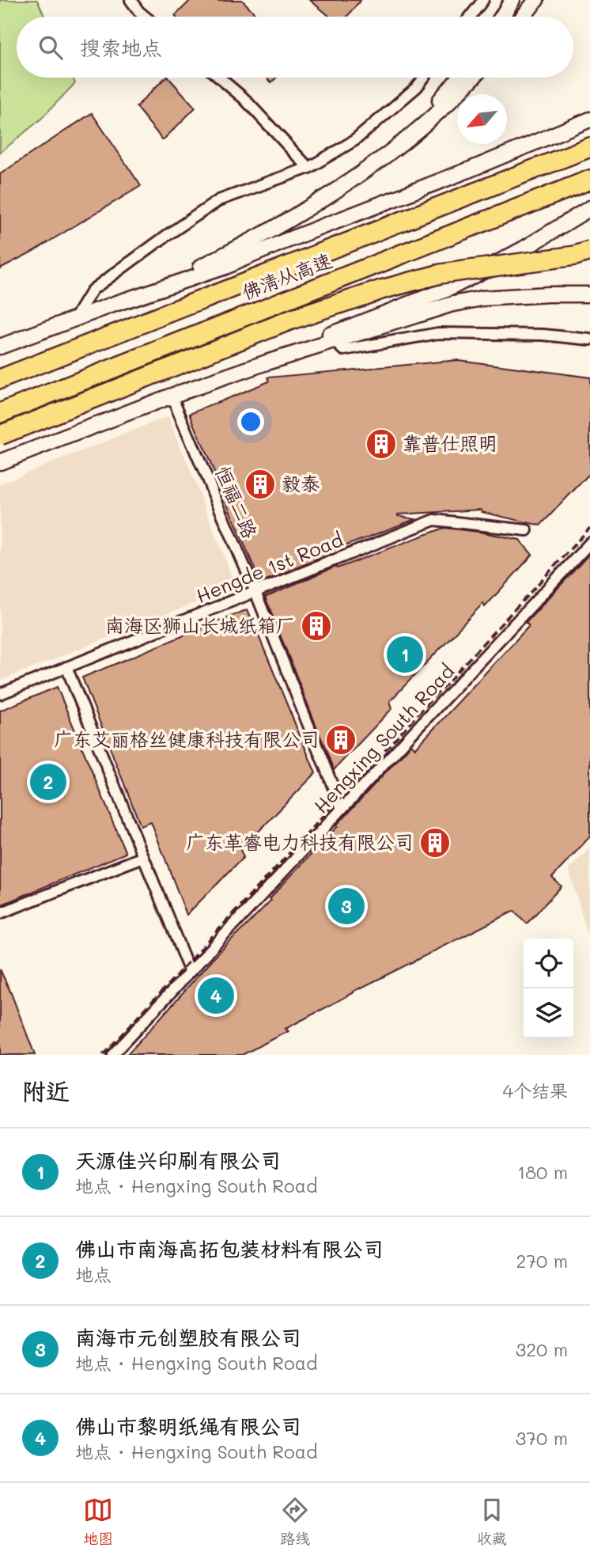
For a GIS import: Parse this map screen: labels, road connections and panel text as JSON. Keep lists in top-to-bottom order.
{
  "streets": {
    "highway": ["佛清从高速"],
    "street": ["恒福二路", "Hengde 1st Road", "Hengxing South Road"]
  },
  "crossings": [
    ["恒福二路", "Hengde 1st Road"],
    ["恒福二路", "Hengxing South Road"]
  ],
  "places": {
    "building": [
      "靠普仕照明",
      "毅泰",
      "南海区狮山长城纸箱厂",
      "广东艾丽格丝健康科技有限公司",
      "广东革睿电力科技有限公司"
    ]
  },
  "north": "bottom left",
  "page": {
    "search": "搜索地点",
    "pins": [
      "1",
      "2",
      "3",
      "4"
    ],
    "heading": ["附近", "4个结果"],
    "list": [
      {
        "mark": "1",
        "name": "天源佳兴印刷有限公司",
        "note": "地点 · Hengxing South Road",
        "value": "180 m"
      },
      {
        "mark": "2",
        "name": "佛山市南海高拓包装材料有限公司",
        "note": "地点",
        "value": "270 m"
      },
      {
        "mark": "3",
        "name": "南海市元创塑胶有限公司",
        "note": "地点 · Hengxing South Road",
        "value": "320 m"
      },
      {
        "mark": "4",
        "name": "佛山市黎明纸绳有限公司",
        "note": "地点 · Hengxing South Road",
        "value": "370 m"
      }
    ],
    "nav": ["地图", "路线", "收藏"]
  }
}
